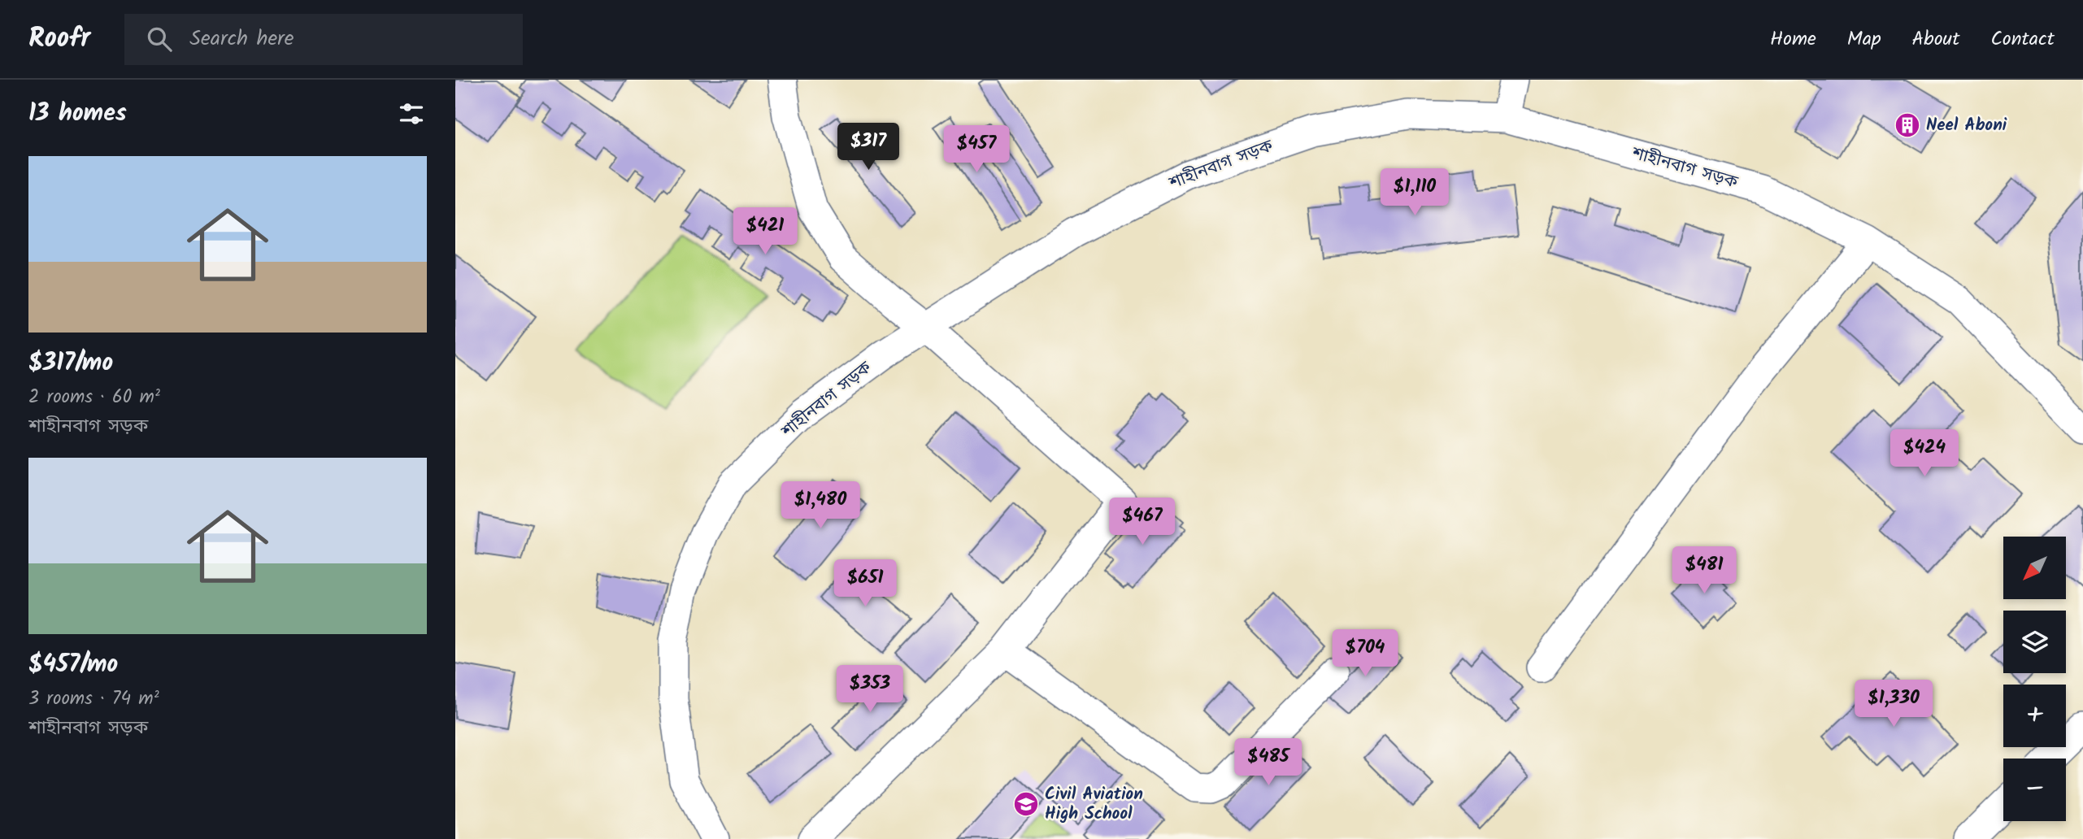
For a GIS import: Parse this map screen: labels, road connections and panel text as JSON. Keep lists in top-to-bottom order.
{
  "streets": {
    "street": ["শাহীনবাগ সড়ক"]
  },
  "places": {
    "building": ["Neel Aboni"],
    "school or university": ["Civil Aviation High School"]
  },
  "north": "bottom left",
  "page": {
    "header": "Roofr",
    "search": "Search here",
    "nav": [
      "Home",
      "Map",
      "About",
      "Contact"
    ],
    "heading": "13 homes",
    "price": [
      "$317",
      "$457",
      "$1,110",
      "$421",
      "$424",
      "$1,480",
      "$467",
      "$481",
      "$651",
      "$704",
      "$353",
      "$1,330",
      "$485"
    ],
    "list": [
      {
        "name": "$317/mo",
        "note": "2 rooms · 60 m² · শাহীনবাগ সড়ক"
      },
      {
        "name": "$457/mo",
        "note": "3 rooms · 74 m² · শাহীনবাগ সড়ক"
      }
    ],
    "map_buttons": ["+", "−"]
  }
}
